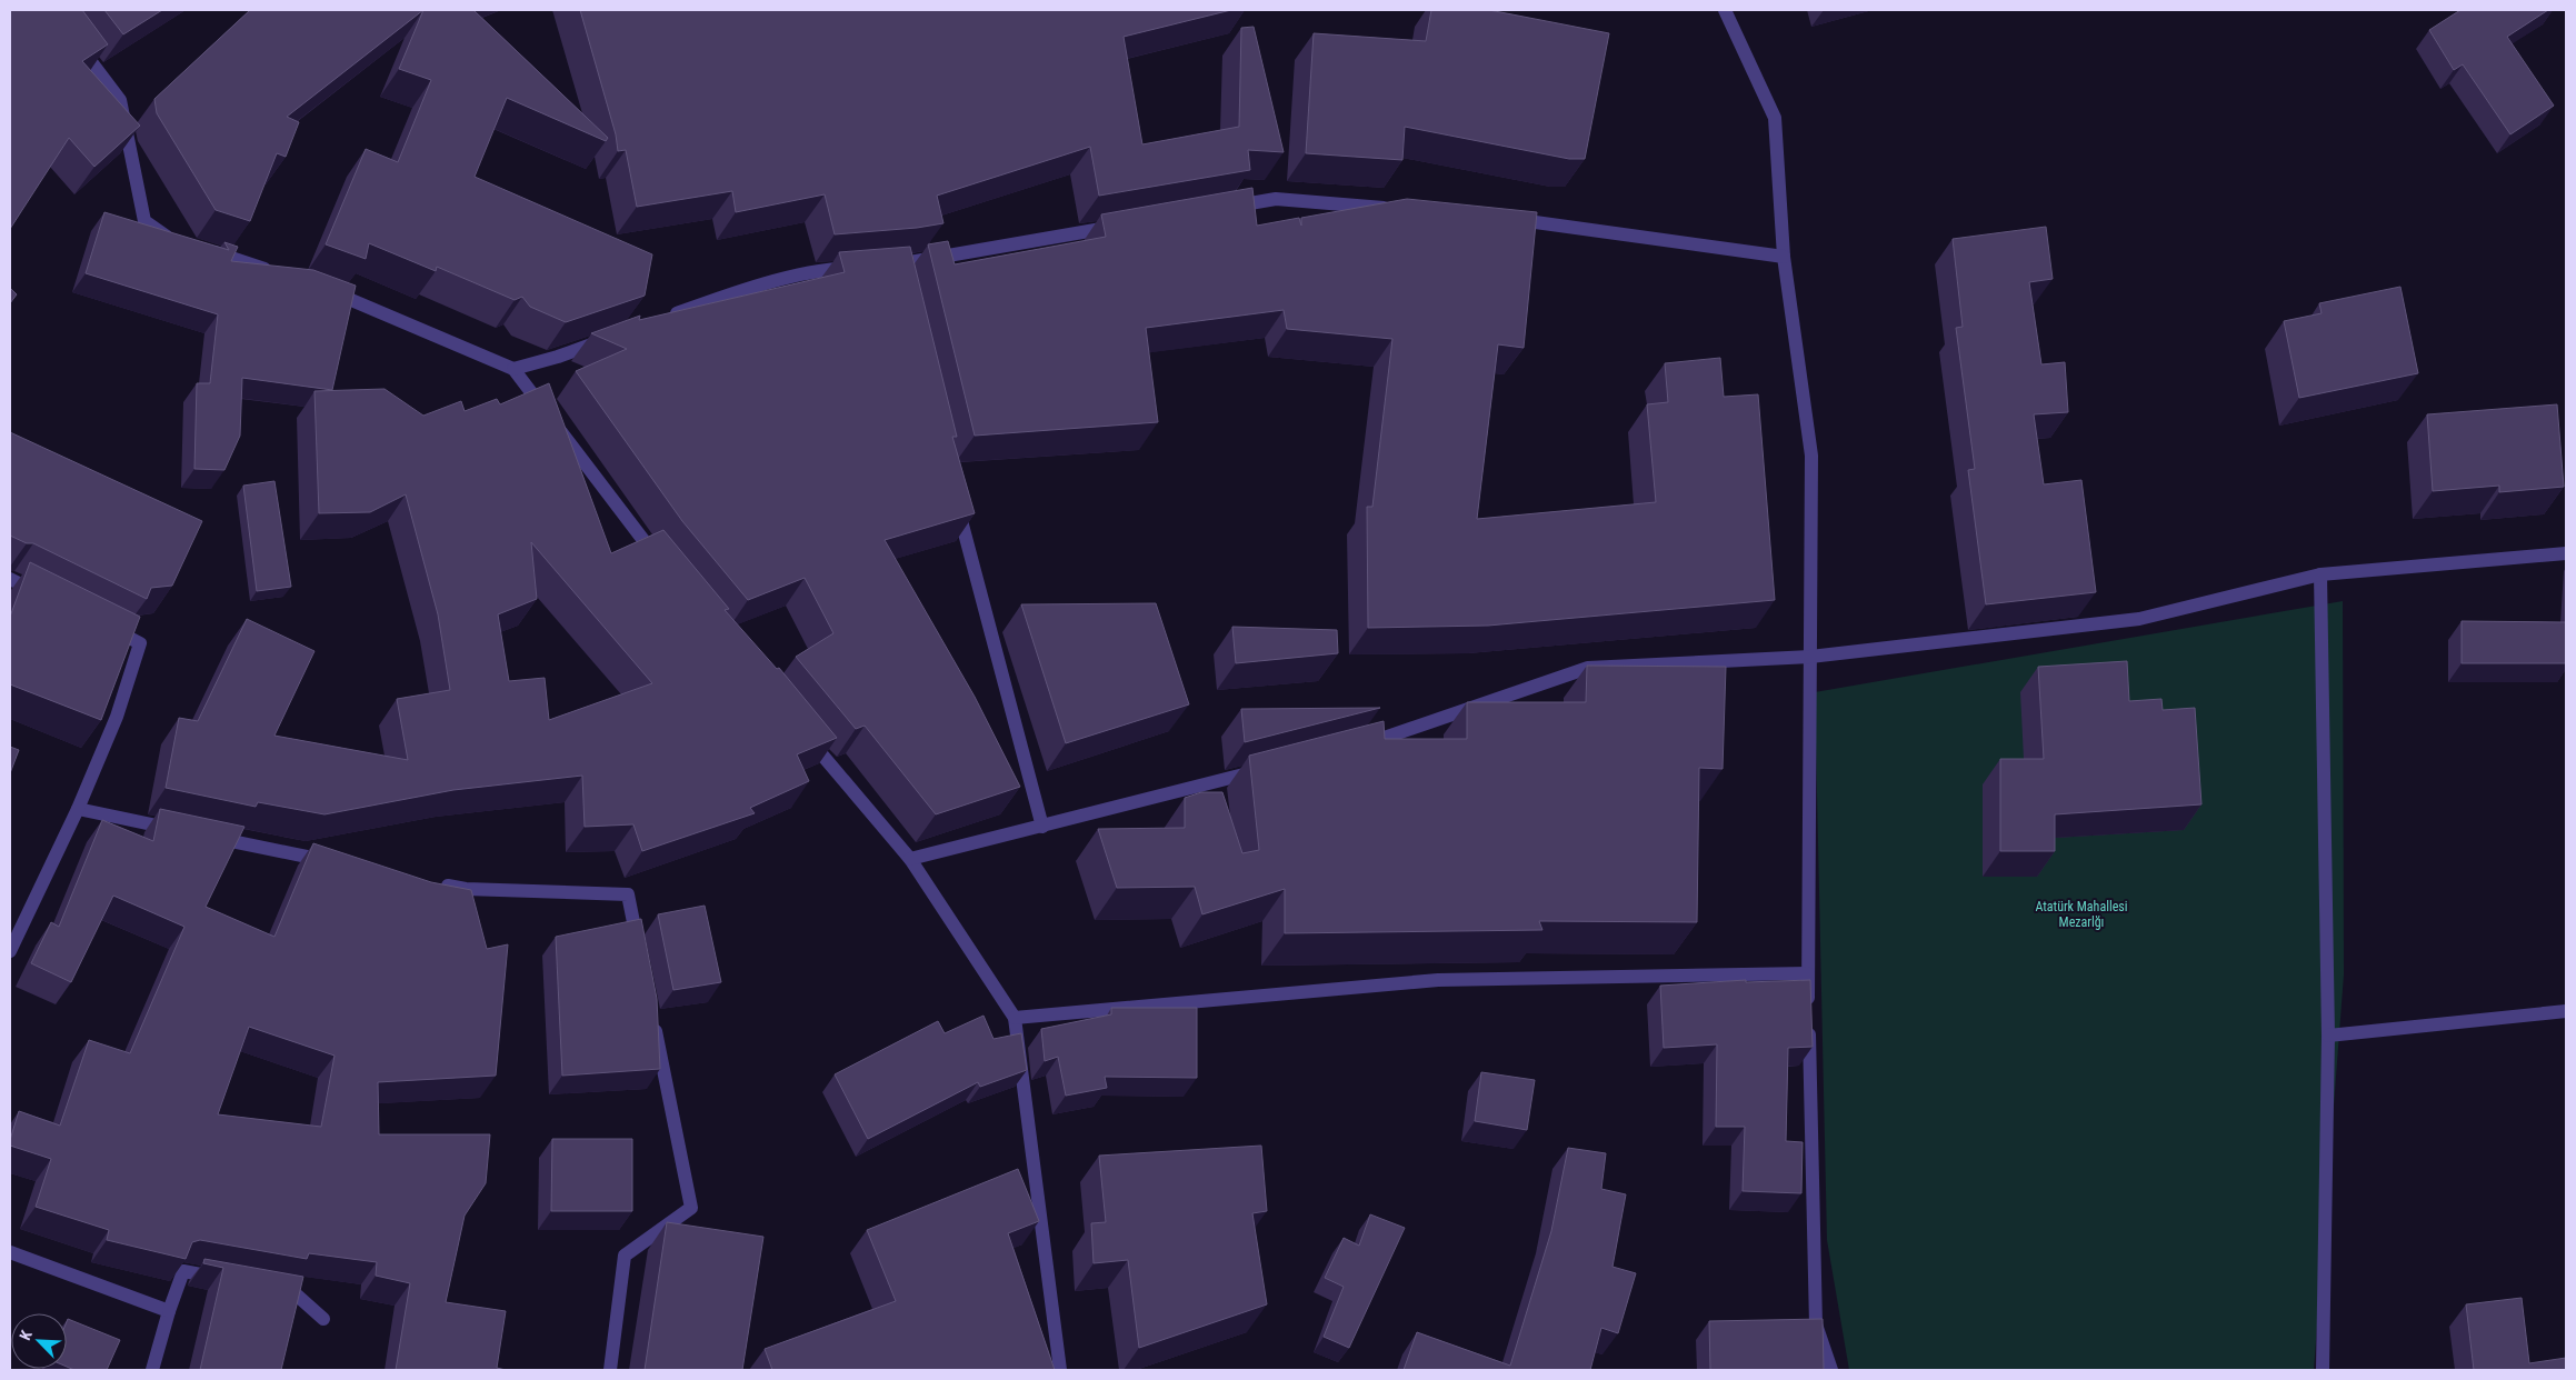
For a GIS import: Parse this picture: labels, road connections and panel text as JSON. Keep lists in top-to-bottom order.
{
  "parks": ["Atatürk Mahallesi Mezarlğı"],
  "north": "top left"
}
